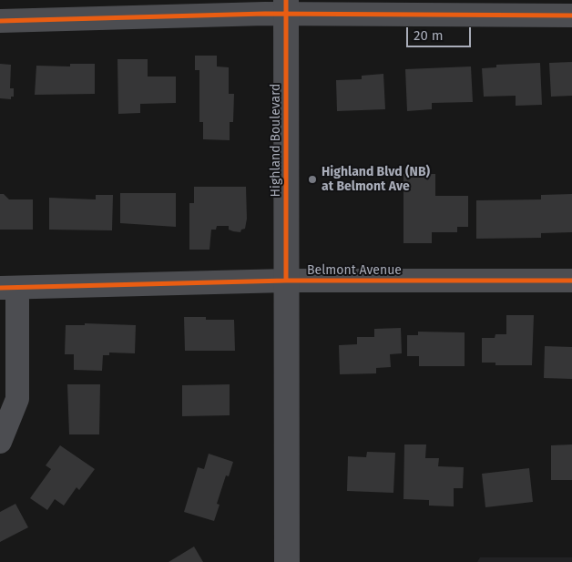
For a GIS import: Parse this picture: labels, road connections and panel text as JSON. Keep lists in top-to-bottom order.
{
  "streets": {
    "street": ["Highland Boulevard", "Belmont Avenue"]
  },
  "crossings": [
    ["Highland Boulevard", "Belmont Avenue"]
  ],
  "places": ["Highland Blvd (NB) at Belmont Ave"],
  "scale_bar": "20 m"
}
